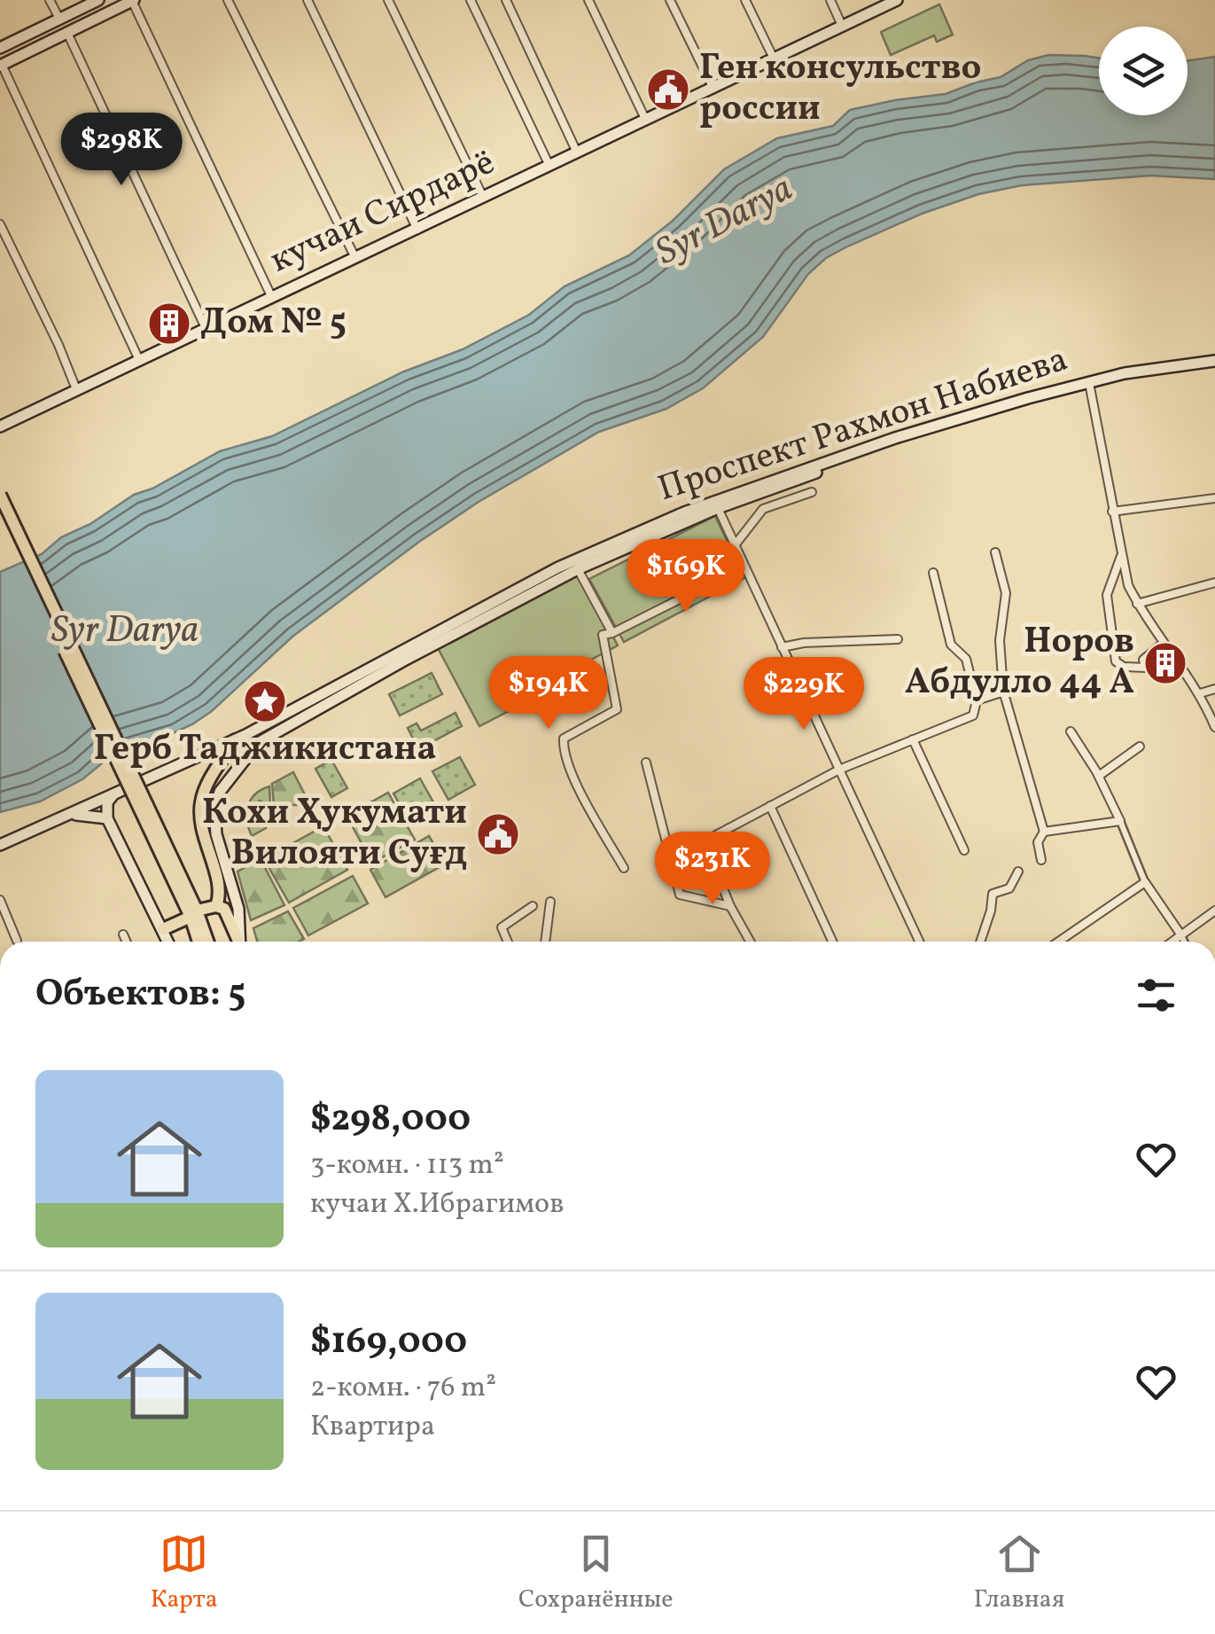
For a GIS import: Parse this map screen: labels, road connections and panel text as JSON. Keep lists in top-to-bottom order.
{
  "streets": {
    "main road": ["кучаи Сирдарё", "Проспект Рахмон Набиева"]
  },
  "water": ["Syr Darya"],
  "places": {
    "public building": ["Ген консульство россии", "Кохи Ҳукумати Вилояти Суғд"],
    "building": ["Дом № 5", "Норов Абдулло 44 А"],
    "place": ["Герб Таджикистана"]
  },
  "page": {
    "price": [
      "$298K",
      "$169K",
      "$194K",
      "$229K",
      "$231K"
    ],
    "heading": "Объектов: 5",
    "list": [
      {
        "name": "$298,000",
        "note": "3-комн. · 113 m² · кучаи Х.Ибрагимов"
      },
      {
        "name": "$169,000",
        "note": "2-комн. · 76 m² · Квартира"
      }
    ],
    "tabs": ["Карта", "Сохранённые", "Главная"]
  }
}
